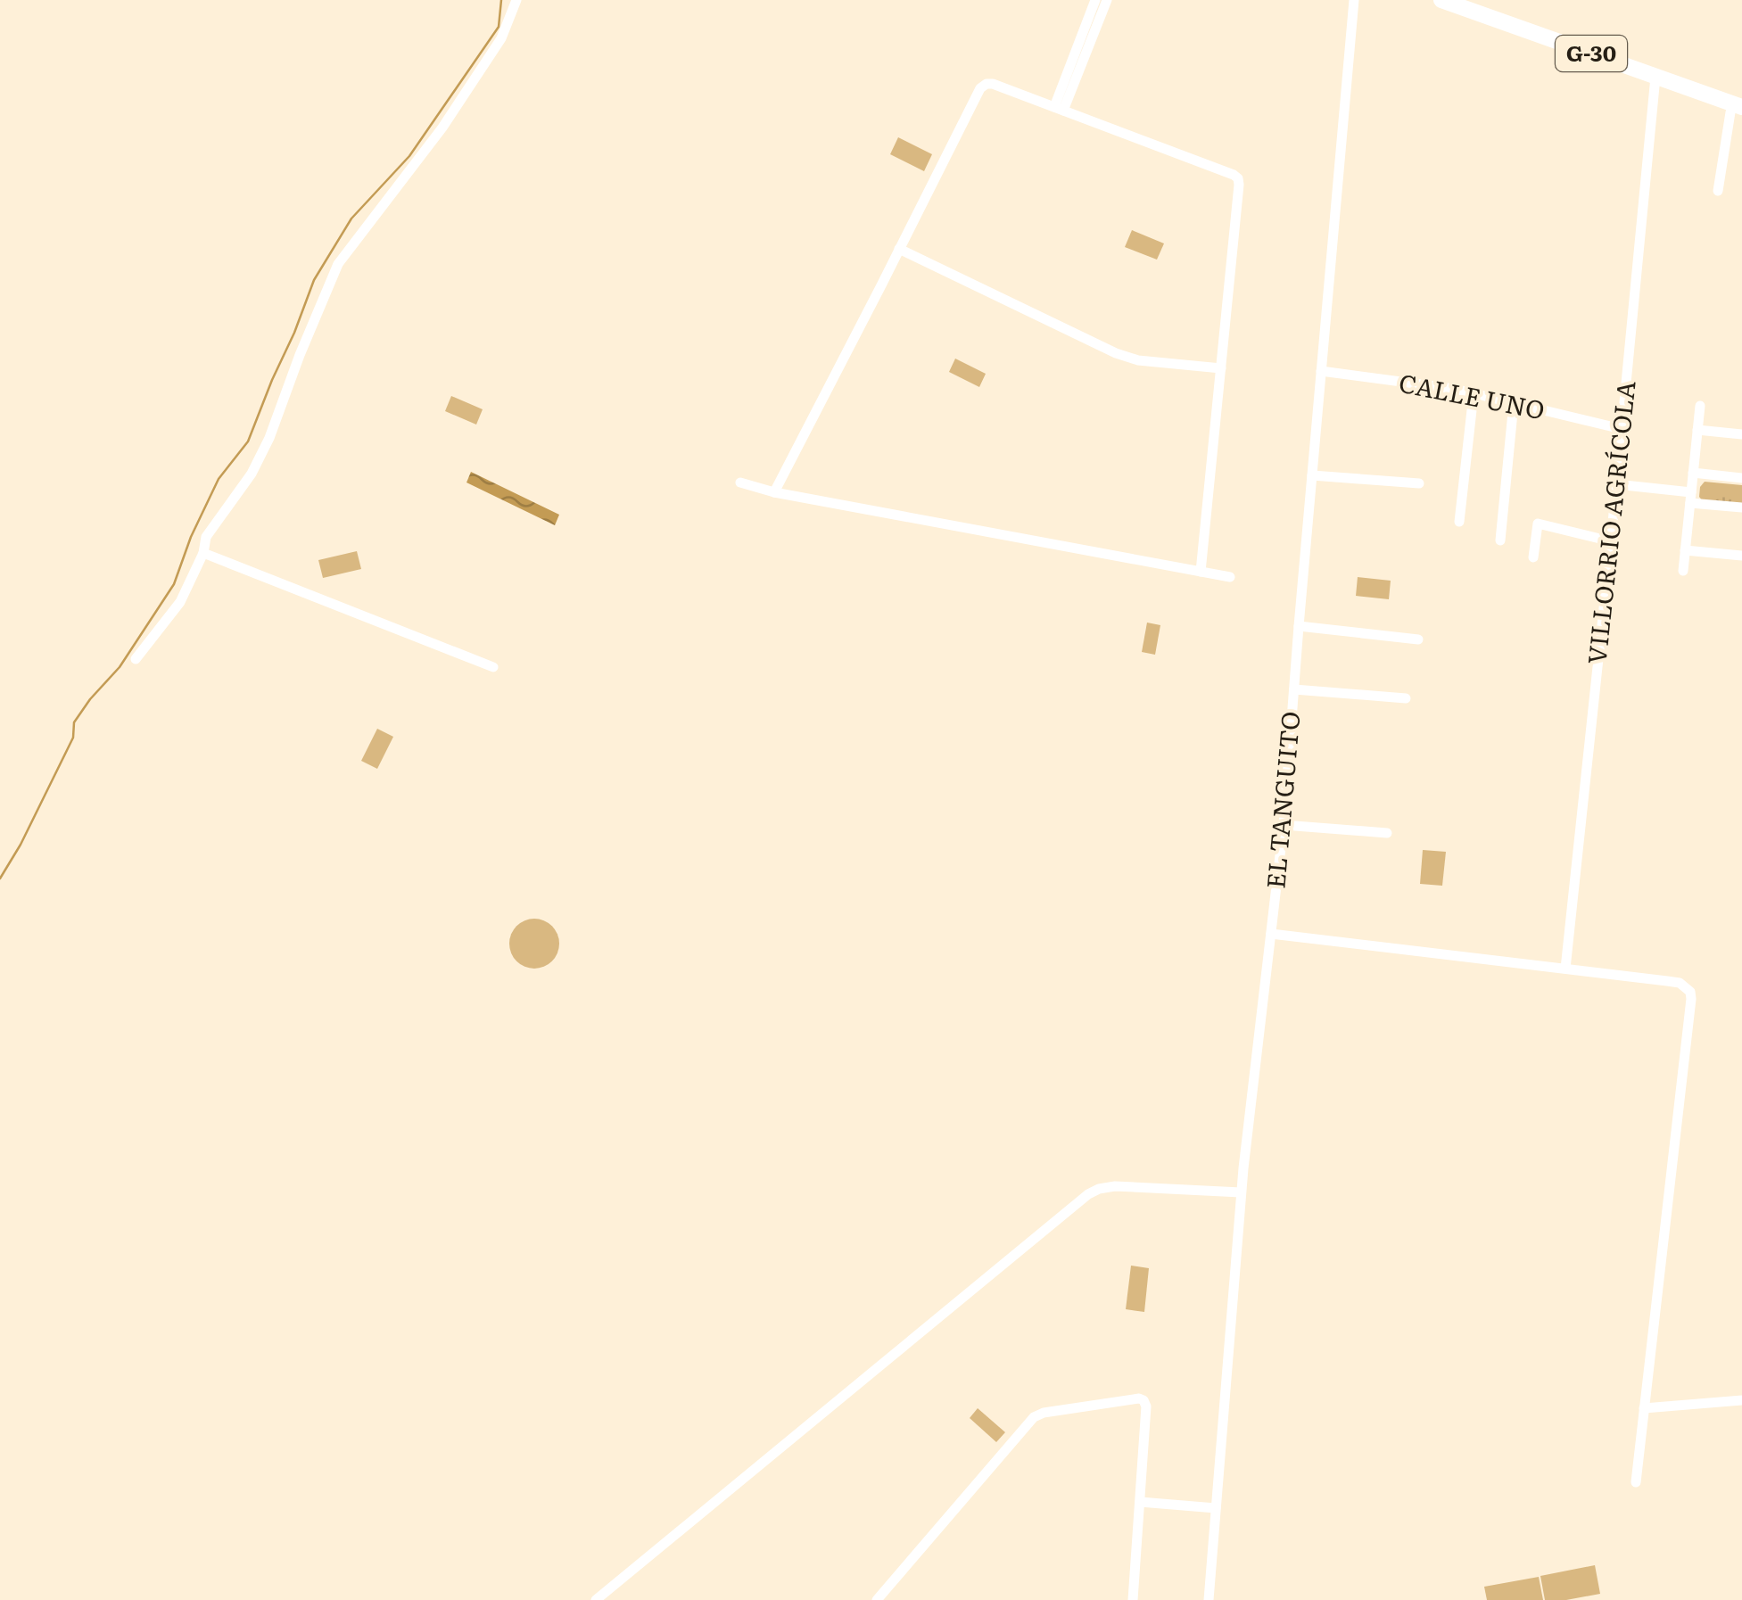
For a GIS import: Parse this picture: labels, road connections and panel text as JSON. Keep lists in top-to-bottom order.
{
  "streets": {
    "main road": ["G-30"],
    "street": ["CALLE UNO", "VILLORRIO AGRÍCOLA", "EL TANGUITO"]
  },
  "crossings": [
    ["G-30", "VILLORRIO AGRÍCOLA"],
    ["CALLE UNO", "VILLORRIO AGRÍCOLA"],
    ["CALLE UNO", "EL TANGUITO"]
  ]
}
